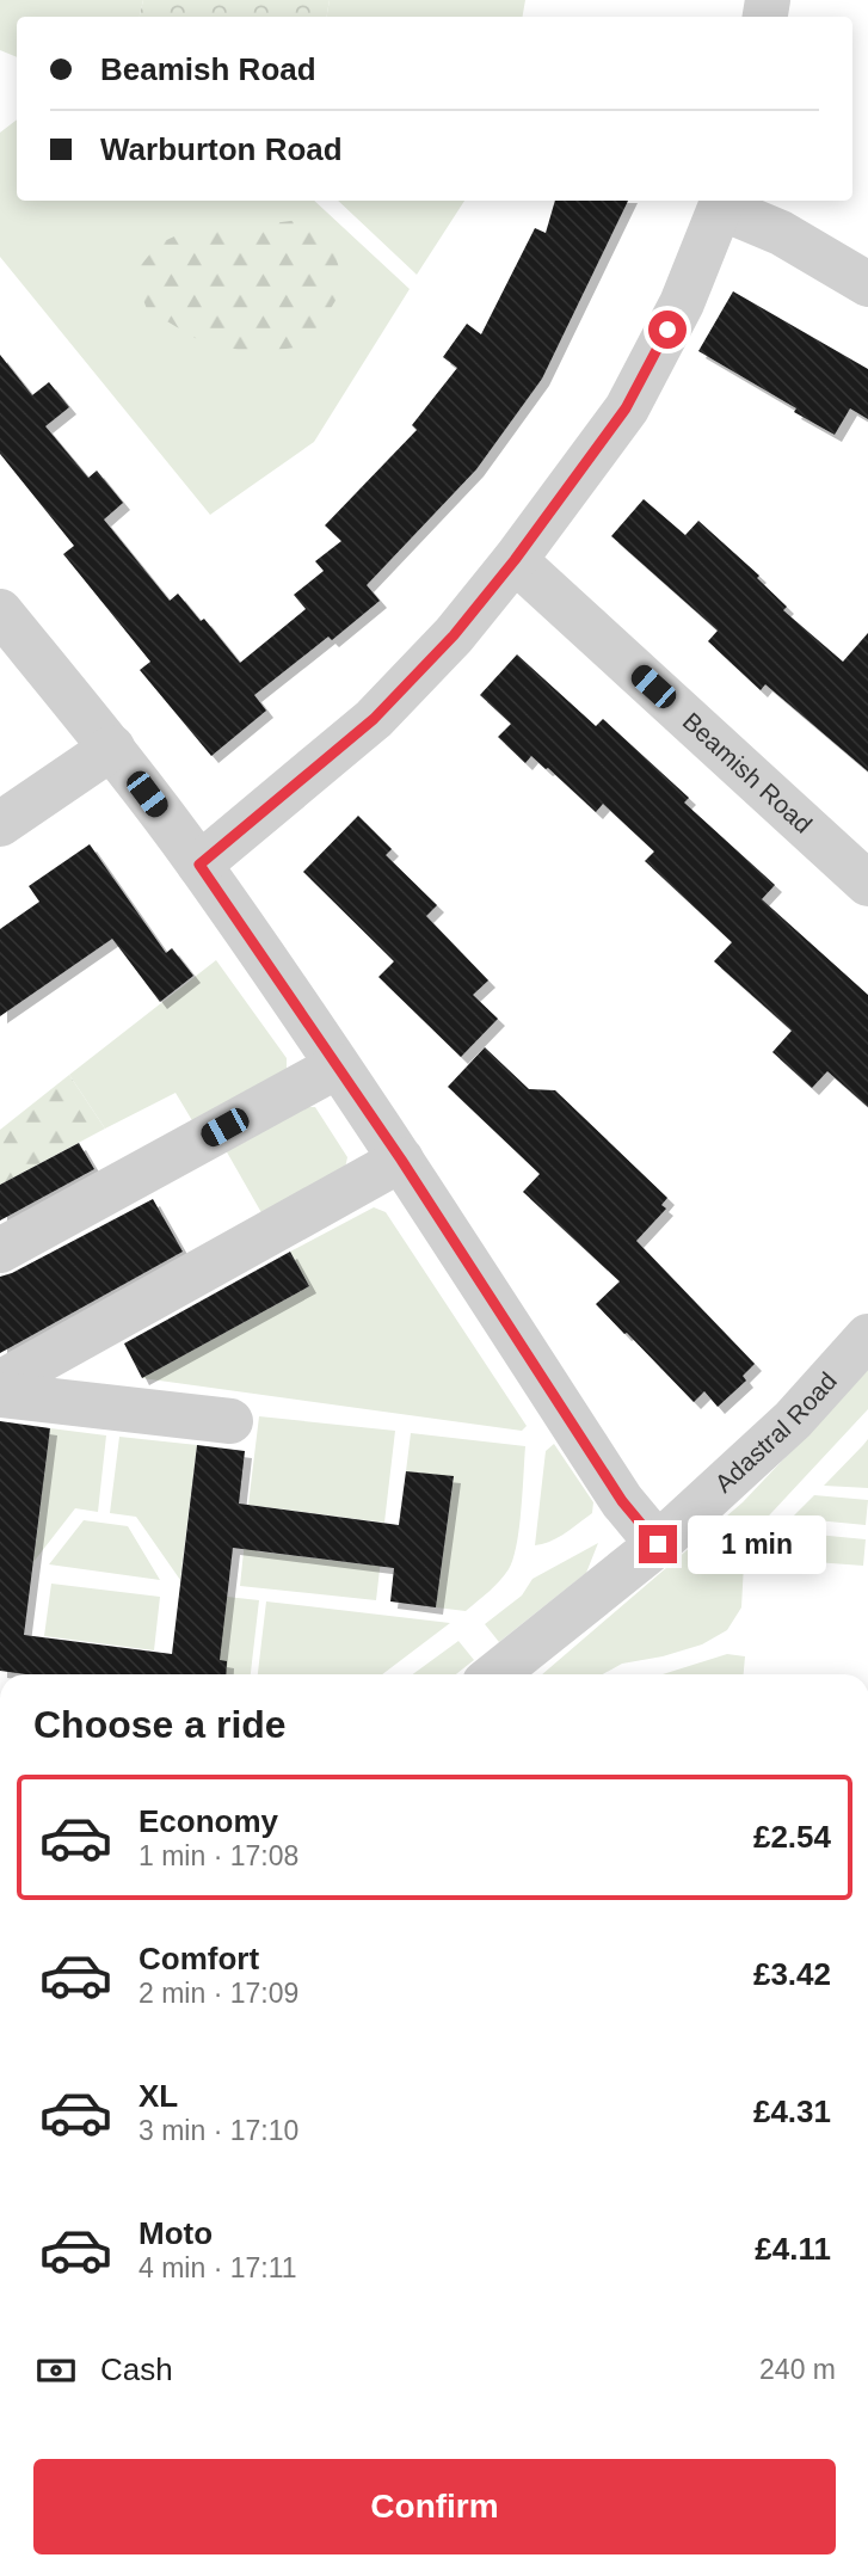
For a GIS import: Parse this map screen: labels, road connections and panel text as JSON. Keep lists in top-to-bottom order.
{
  "streets": {
    "street": ["Beamish Road", "Adastral Road"]
  },
  "page": {
    "banner": ["Beamish Road", "Warburton Road"],
    "bubble": "1 min",
    "heading": "Choose a ride",
    "list": [
      {
        "name": "Economy",
        "note": "1 min · 17:08",
        "value": "£2.54"
      },
      {
        "name": "Comfort",
        "note": "2 min · 17:09",
        "value": "£3.42"
      },
      {
        "name": "XL",
        "note": "3 min · 17:10",
        "value": "£4.31"
      },
      {
        "name": "Moto",
        "note": "4 min · 17:11",
        "value": "£4.11"
      }
    ],
    "pay": ["Cash", "240 m"],
    "buttons": "Confirm"
  }
}
